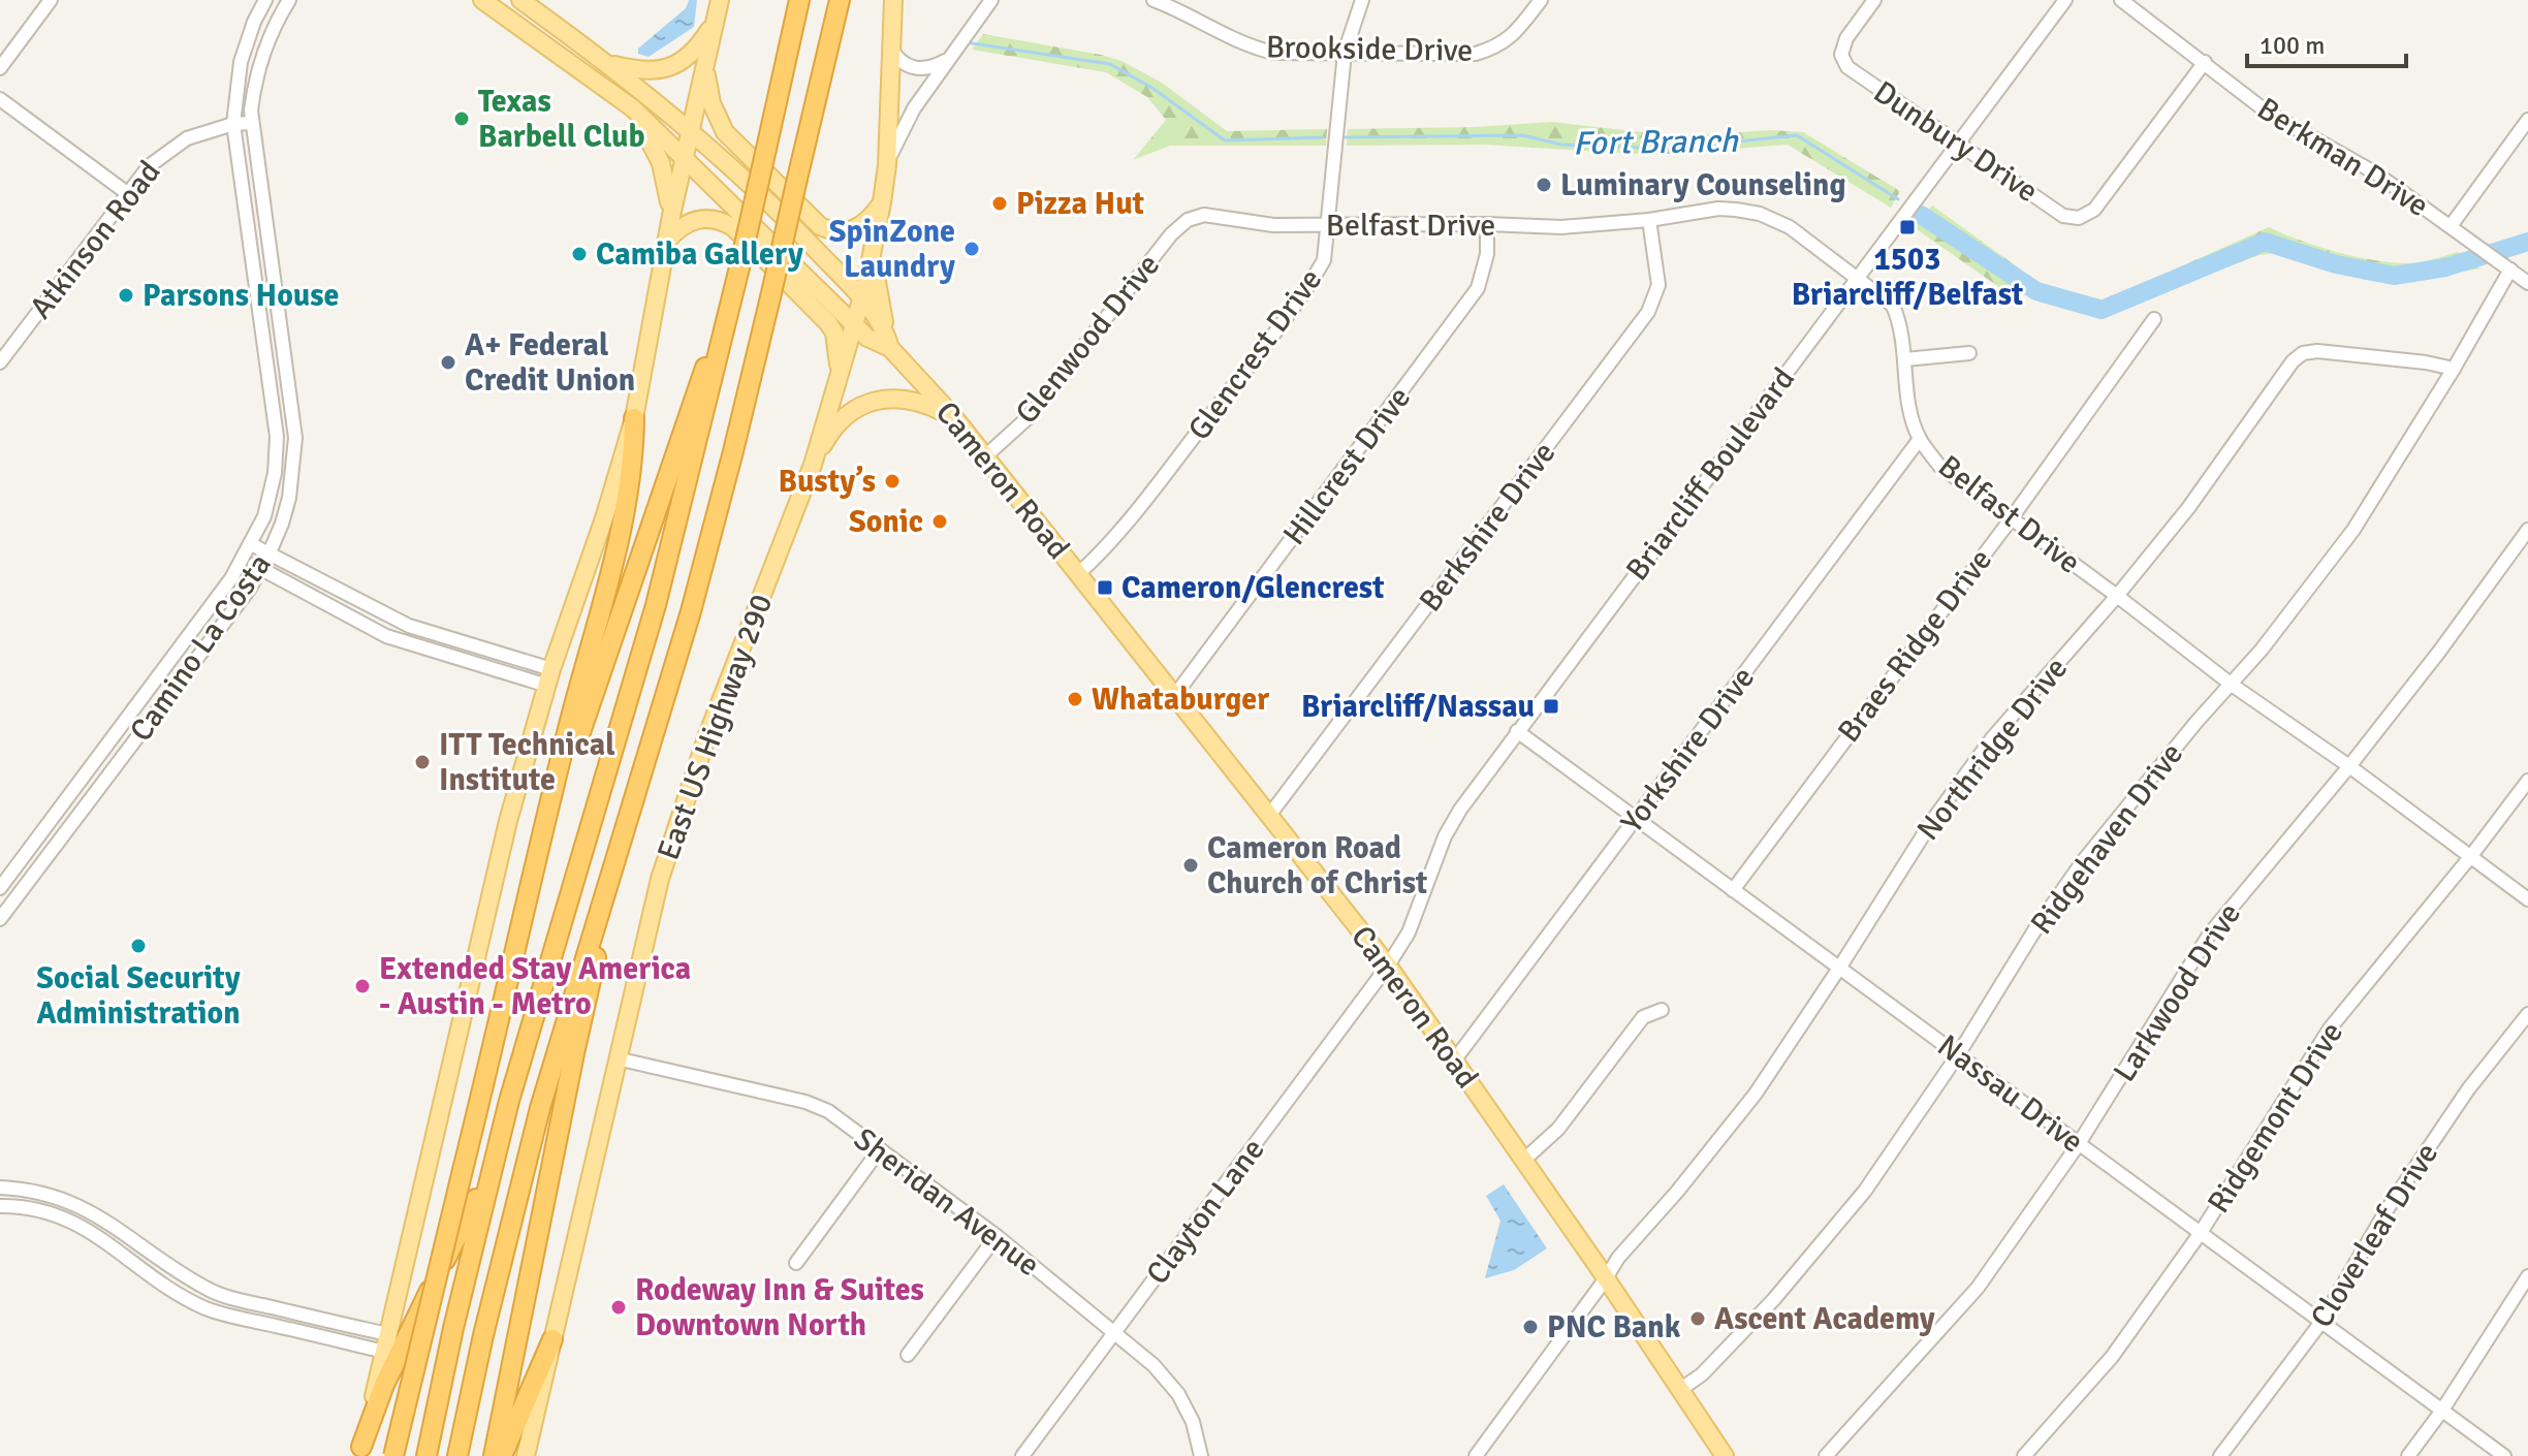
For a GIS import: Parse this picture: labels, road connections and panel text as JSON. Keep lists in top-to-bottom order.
{
  "streets": {
    "main road": ["Cameron Road", "East US Highway 290"],
    "street": [
      "Brookside Drive",
      "Dunbury Drive",
      "Berkman Drive",
      "Belfast Drive",
      "Atkinson Road",
      "Glenwood Drive",
      "Glencrest Drive",
      "Hillcrest Drive",
      "Briarcliff Boulevard",
      "Berkshire Drive",
      "Braes Ridge Drive",
      "Camino La Costa",
      "Northridge Drive",
      "Yorkshire Drive",
      "Ridgehaven Drive",
      "Larkwood Drive",
      "Nassau Drive",
      "Ridgemont Drive",
      "Sheridan Avenue",
      "Clayton Lane",
      "Cloverleaf Drive"
    ]
  },
  "crossings": [
    ["Brookside Drive", "Glencrest Drive"],
    ["Dunbury Drive", "Berkman Drive"],
    ["Dunbury Drive", "Briarcliff Boulevard"],
    ["Berkman Drive", "Ridgehaven Drive"],
    ["Belfast Drive", "Glenwood Drive"],
    ["Belfast Drive", "Glencrest Drive"],
    ["Belfast Drive", "Hillcrest Drive"],
    ["Belfast Drive", "Briarcliff Boulevard"],
    ["Belfast Drive", "Berkshire Drive"],
    ["Belfast Drive", "Braes Ridge Drive"],
    ["Belfast Drive", "Northridge Drive"],
    ["Belfast Drive", "Yorkshire Drive"],
    ["Belfast Drive", "Ridgehaven Drive"],
    ["Belfast Drive", "Larkwood Drive"],
    ["Belfast Drive", "Ridgemont Drive"],
    ["Atkinson Road", "Camino La Costa"],
    ["Glenwood Drive", "Cameron Road"],
    ["Glencrest Drive", "Cameron Road"],
    ["Hillcrest Drive", "Cameron Road"],
    ["Briarcliff Boulevard", "Cameron Road"],
    ["Briarcliff Boulevard", "Nassau Drive"],
    ["Briarcliff Boulevard", "Clayton Lane"],
    ["Cameron Road", "Berkshire Drive"],
    ["Cameron Road", "East US Highway 290"],
    ["Cameron Road", "Northridge Drive"],
    ["Cameron Road", "Yorkshire Drive"],
    ["Cameron Road", "Ridgehaven Drive"],
    ["Cameron Road", "Clayton Lane"],
    ["Braes Ridge Drive", "Nassau Drive"],
    ["East US Highway 290", "Sheridan Avenue"],
    ["Northridge Drive", "Ridgehaven Drive"],
    ["Northridge Drive", "Nassau Drive"],
    ["Yorkshire Drive", "Nassau Drive"],
    ["Ridgehaven Drive", "Nassau Drive"],
    ["Larkwood Drive", "Nassau Drive"],
    ["Nassau Drive", "Ridgemont Drive"],
    ["Nassau Drive", "Cloverleaf Drive"],
    ["Sheridan Avenue", "Clayton Lane"]
  ],
  "water": ["Fort Branch"],
  "places": {
    "other": [
      "Texas Barbell Club",
      "Luminary Counseling",
      "Pizza Hut",
      "SpinZone Laundry",
      "Camiba Gallery",
      "Parsons House",
      "A+ Federal Credit Union",
      "Busty’s",
      "Sonic",
      "Whataburger",
      "ITT Technical Institute",
      "Cameron Road Church of Christ",
      "Social Security Administration",
      "Extended Stay America - Austin - Metro",
      "Rodeway Inn & Suites Downtown North",
      "Ascent Academy",
      "PNC Bank"
    ],
    "transit": ["1503 Briarcliff/Belfast", "Cameron/Glencrest", "Briarcliff/Nassau"]
  },
  "scale_bar": "100 m"
}
